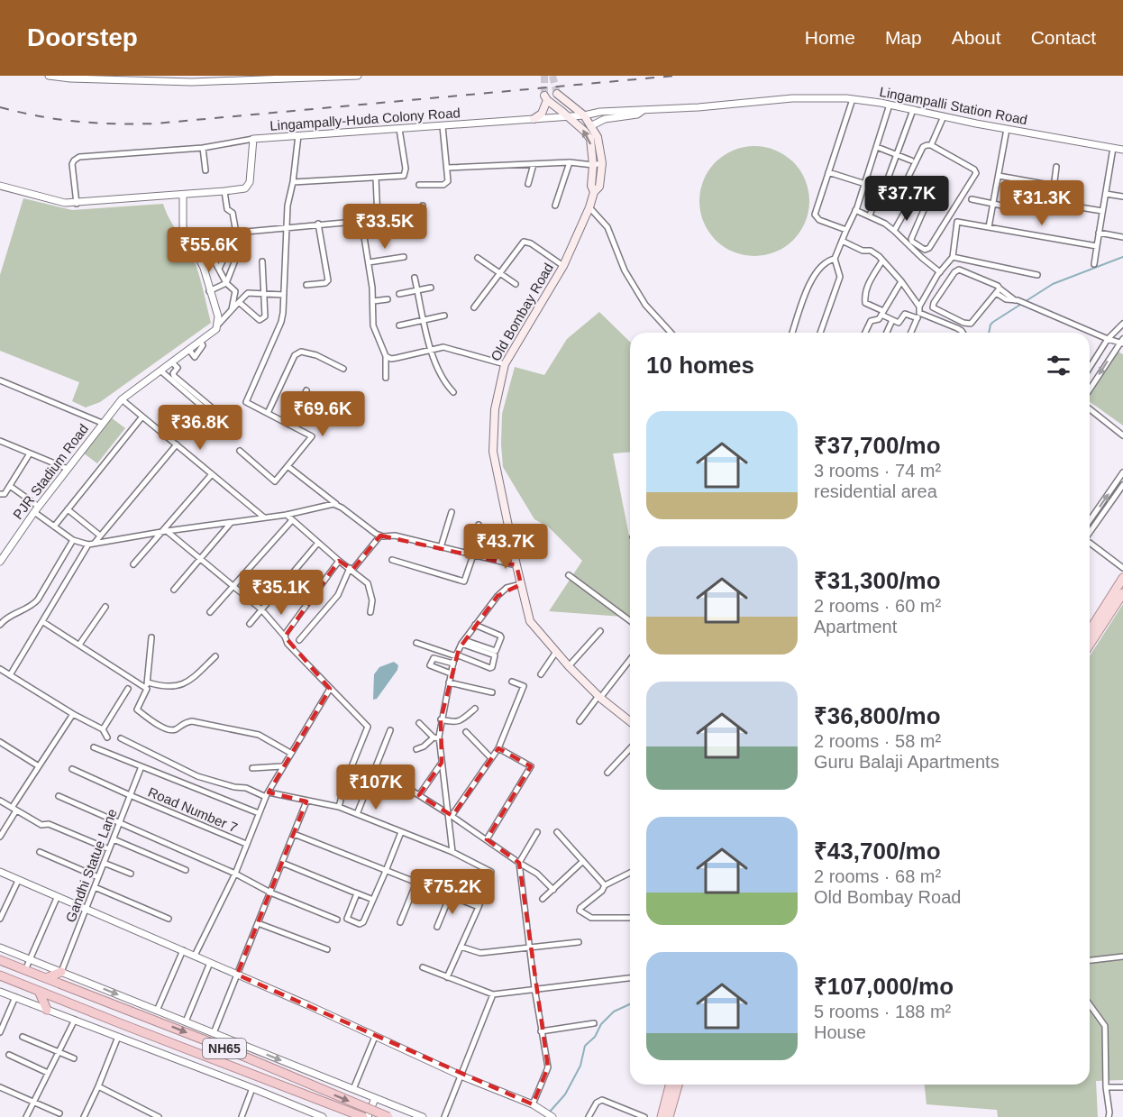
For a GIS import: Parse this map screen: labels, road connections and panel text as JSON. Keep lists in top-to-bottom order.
{
  "streets": {
    "highway": ["NH65"],
    "main road": ["Old Bombay Road"],
    "street": [
      "Lingampalli Station Road",
      "Lingampally-Huda Colony Road",
      "PJR Stadium Road",
      "Road Number 7",
      "Gandhi Statue Lane"
    ]
  },
  "crossings": [
    ["Lingampalli Station Road", "Lingampally-Huda Colony Road"],
    ["Lingampalli Station Road", "Old Bombay Road"],
    ["Lingampally-Huda Colony Road", "Old Bombay Road"],
    ["Road Number 7", "Gandhi Statue Lane"]
  ],
  "page": {
    "header": "Doorstep",
    "nav": [
      "Home",
      "Map",
      "About",
      "Contact"
    ],
    "price": [
      "₹37.7K",
      "₹31.3K",
      "₹33.5K",
      "₹55.6K",
      "₹69.6K",
      "₹36.8K",
      "₹43.7K",
      "₹35.1K",
      "₹107K",
      "₹75.2K"
    ],
    "heading": "10 homes",
    "list": [
      {
        "name": "₹37,700/mo",
        "note": "3 rooms · 74 m² · residential area"
      },
      {
        "name": "₹31,300/mo",
        "note": "2 rooms · 60 m² · Apartment"
      },
      {
        "name": "₹36,800/mo",
        "note": "2 rooms · 58 m² · Guru Balaji Apartments"
      },
      {
        "name": "₹43,700/mo",
        "note": "2 rooms · 68 m² · Old Bombay Road"
      },
      {
        "name": "₹107,000/mo",
        "note": "5 rooms · 188 m² · House"
      }
    ]
  }
}
